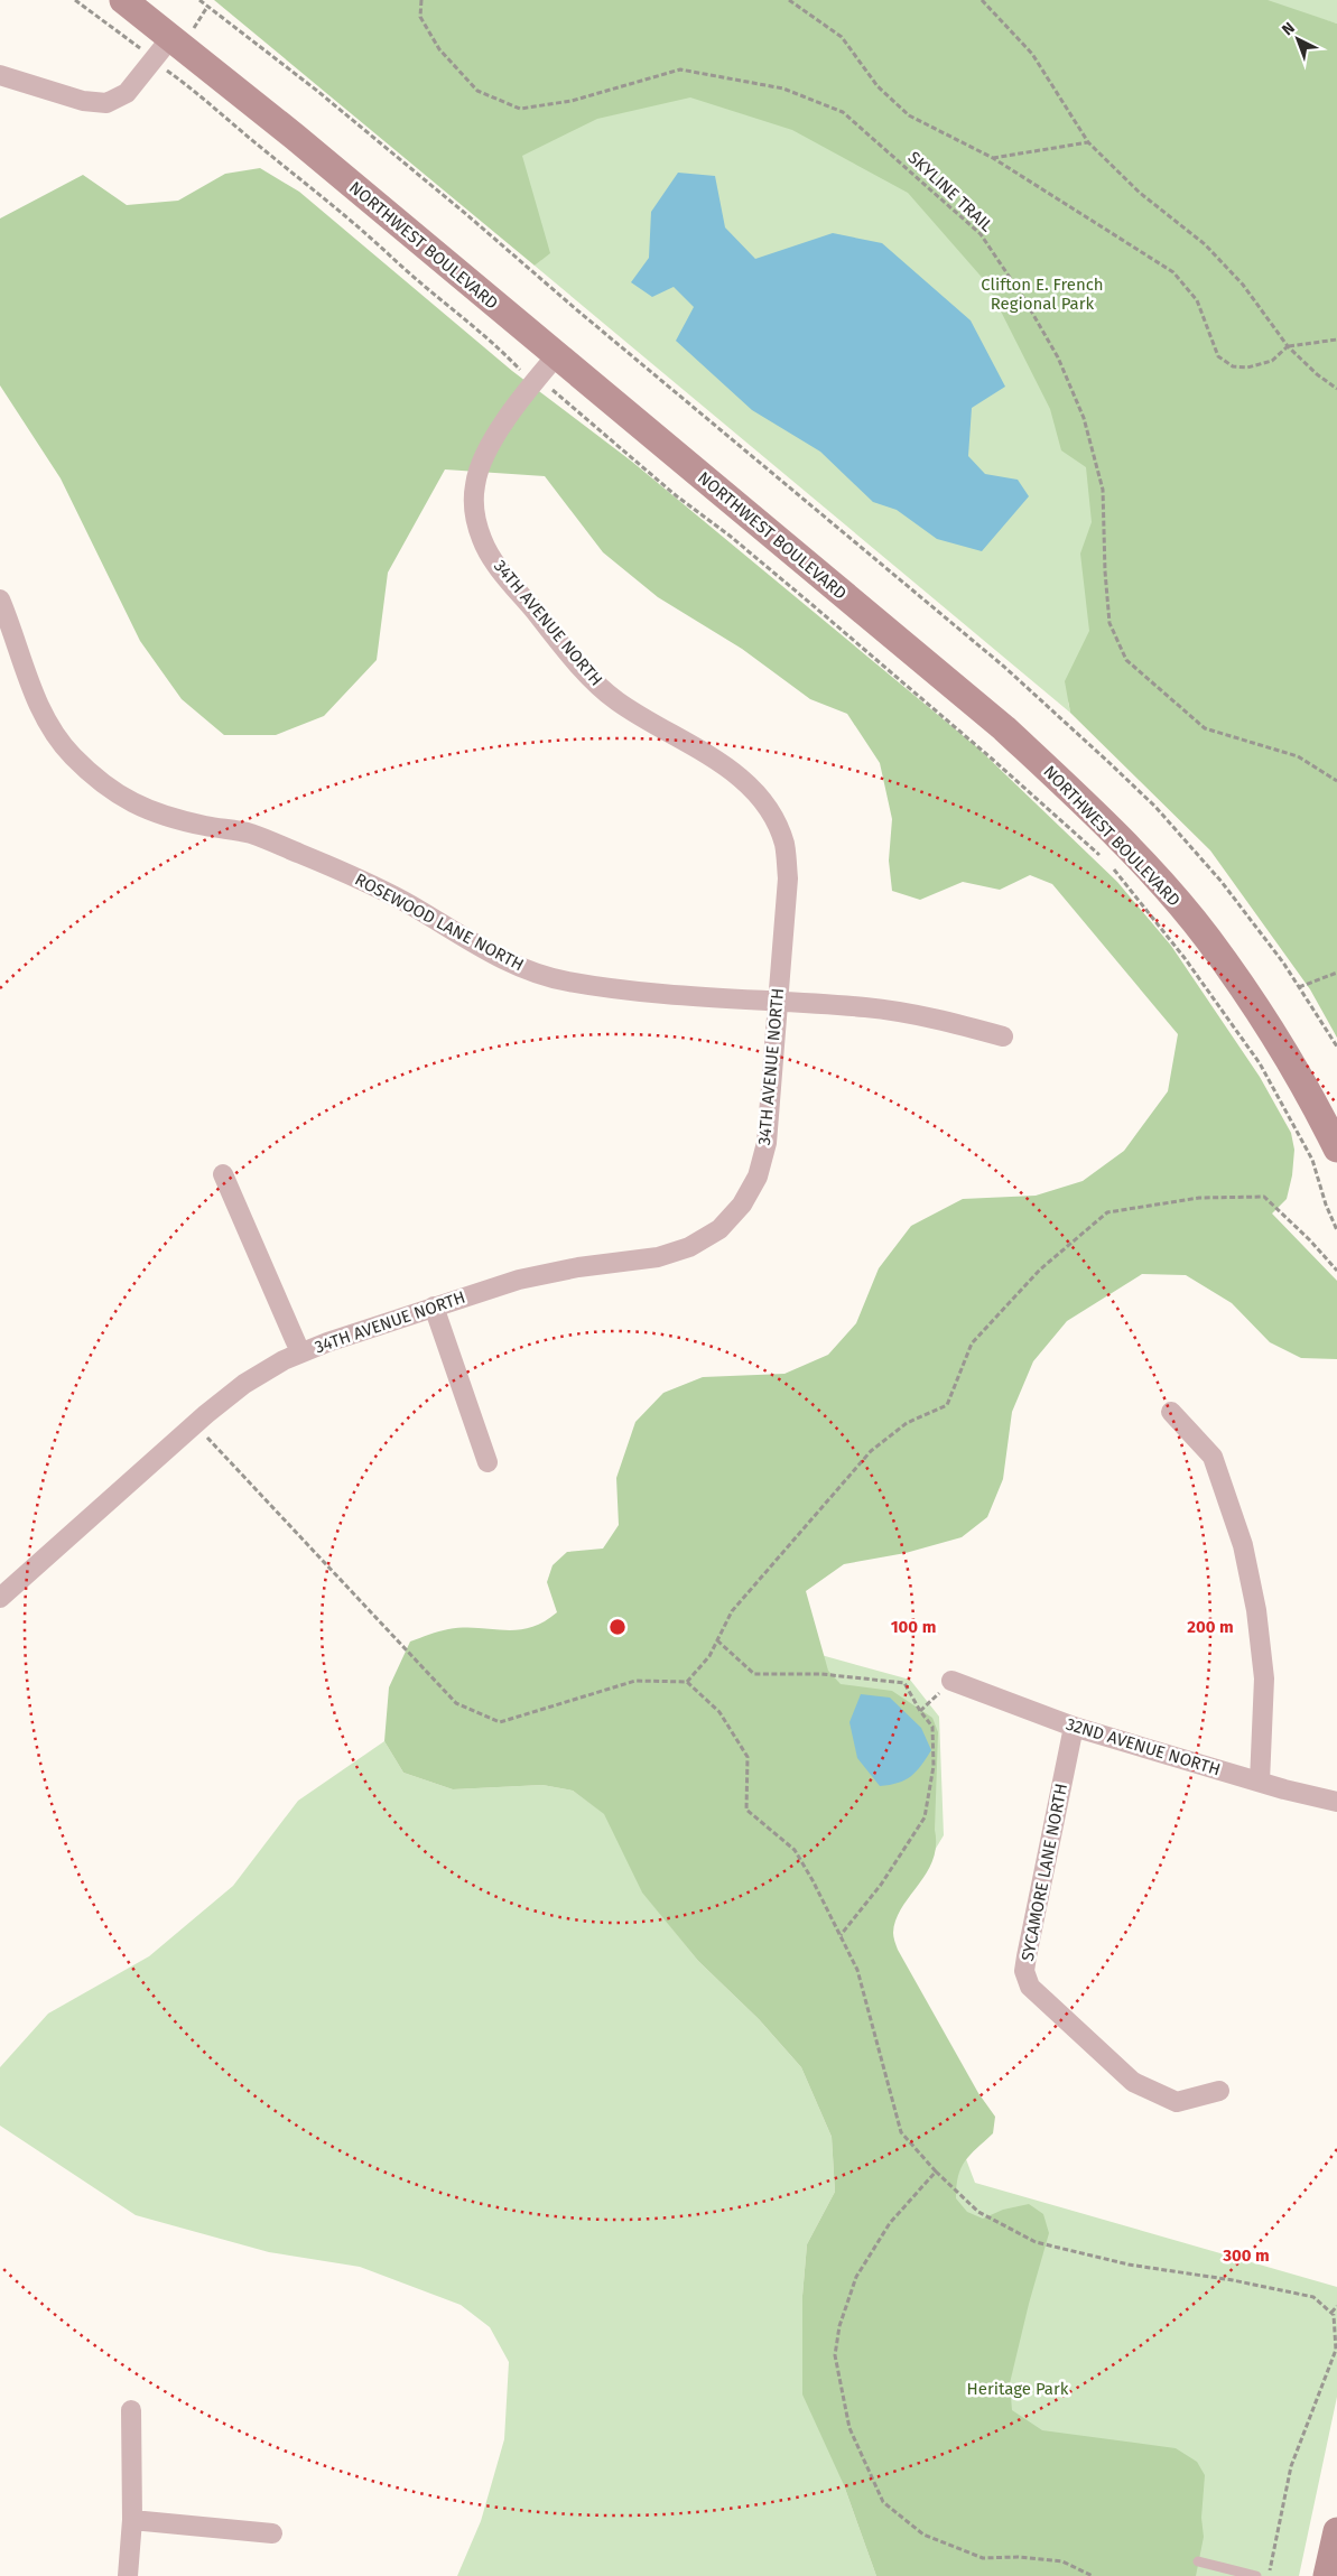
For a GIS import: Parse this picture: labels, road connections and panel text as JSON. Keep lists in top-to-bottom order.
{
  "streets": {
    "main road": ["NORTHWEST BOULEVARD"],
    "street": [
      "34TH AVENUE NORTH",
      "ROSEWOOD LANE NORTH",
      "32ND AVENUE NORTH",
      "SYCAMORE LANE NORTH"
    ],
    "path": ["SKYLINE TRAIL"]
  },
  "crossings": [
    ["NORTHWEST BOULEVARD", "34TH AVENUE NORTH"],
    ["34TH AVENUE NORTH", "ROSEWOOD LANE NORTH"],
    ["32ND AVENUE NORTH", "SYCAMORE LANE NORTH"]
  ],
  "parks": ["Clifton E. French Regional Park", "Heritage Park"],
  "north": "top left",
  "rings": ["100 m", "200 m", "300 m"]
}
